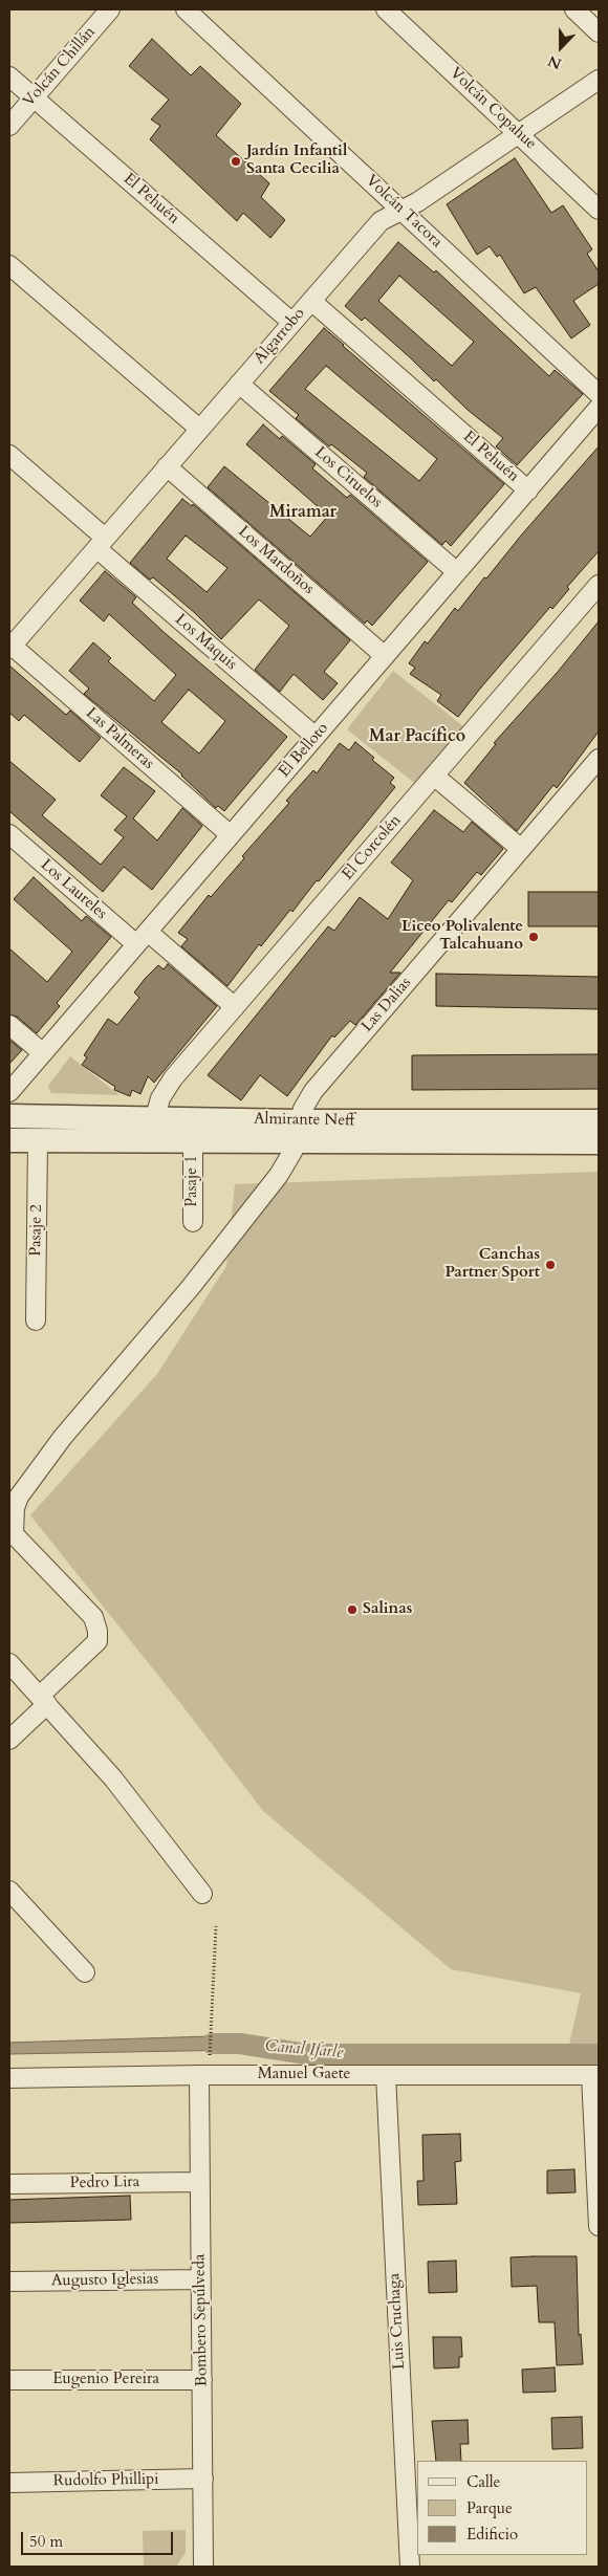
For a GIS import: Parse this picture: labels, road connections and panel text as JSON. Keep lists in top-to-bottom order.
{
  "streets": {
    "street": [
      "Volcán Chillán",
      "Volcán Copahue",
      "El Pehuén",
      "Volcán Tacora",
      "Algarrobo",
      "Los Ciruelos",
      "Los Mardoños",
      "Los Maquis",
      "Las Palmeras",
      "El Belloto",
      "El Corcolén",
      "Los Laureles",
      "Las Dalias",
      "Almirante Neff",
      "Pasaje 1",
      "Pasaje 2",
      "Manuel Gaete",
      "Pedro Lira",
      "Augusto Iglesias",
      "Bombero Sepúlveda",
      "Luis Cruchaga",
      "Eugenio Pereira",
      "Rudolfo Phillipi"
    ]
  },
  "crossings": [
    ["Volcán Chillán", "El Pehuén"],
    ["Volcán Copahue", "Algarrobo"],
    ["El Pehuén", "Algarrobo"],
    ["El Pehuén", "El Belloto"],
    ["Volcán Tacora", "Algarrobo"],
    ["Algarrobo", "Los Ciruelos"],
    ["Algarrobo", "Los Mardoños"],
    ["Algarrobo", "Los Maquis"],
    ["Algarrobo", "Las Palmeras"],
    ["Los Ciruelos", "El Belloto"],
    ["Los Mardoños", "El Belloto"],
    ["Los Maquis", "El Belloto"],
    ["Las Palmeras", "El Belloto"],
    ["El Belloto", "Los Laureles"],
    ["El Corcolén", "Los Laureles"],
    ["El Corcolén", "Almirante Neff"],
    ["Las Dalias", "Almirante Neff"],
    ["Almirante Neff", "Pasaje 1"],
    ["Almirante Neff", "Pasaje 2"],
    ["Manuel Gaete", "Bombero Sepúlveda"],
    ["Manuel Gaete", "Luis Cruchaga"],
    ["Pedro Lira", "Bombero Sepúlveda"],
    ["Augusto Iglesias", "Bombero Sepúlveda"],
    ["Bombero Sepúlveda", "Eugenio Pereira"],
    ["Bombero Sepúlveda", "Rudolfo Phillipi"]
  ],
  "districts": ["Miramar", "Mar Pacífico"],
  "water": ["Canal Ifarle"],
  "places": [
    "Jardín Infantil Santa Cecilia",
    "Liceo Polivalente Talcahuano",
    "Canchas Partner Sport",
    "Salinas"
  ],
  "legend": ["Calle", "Parque", "Edificio"],
  "scale_bar": "50 m",
  "north": "bottom"
}
